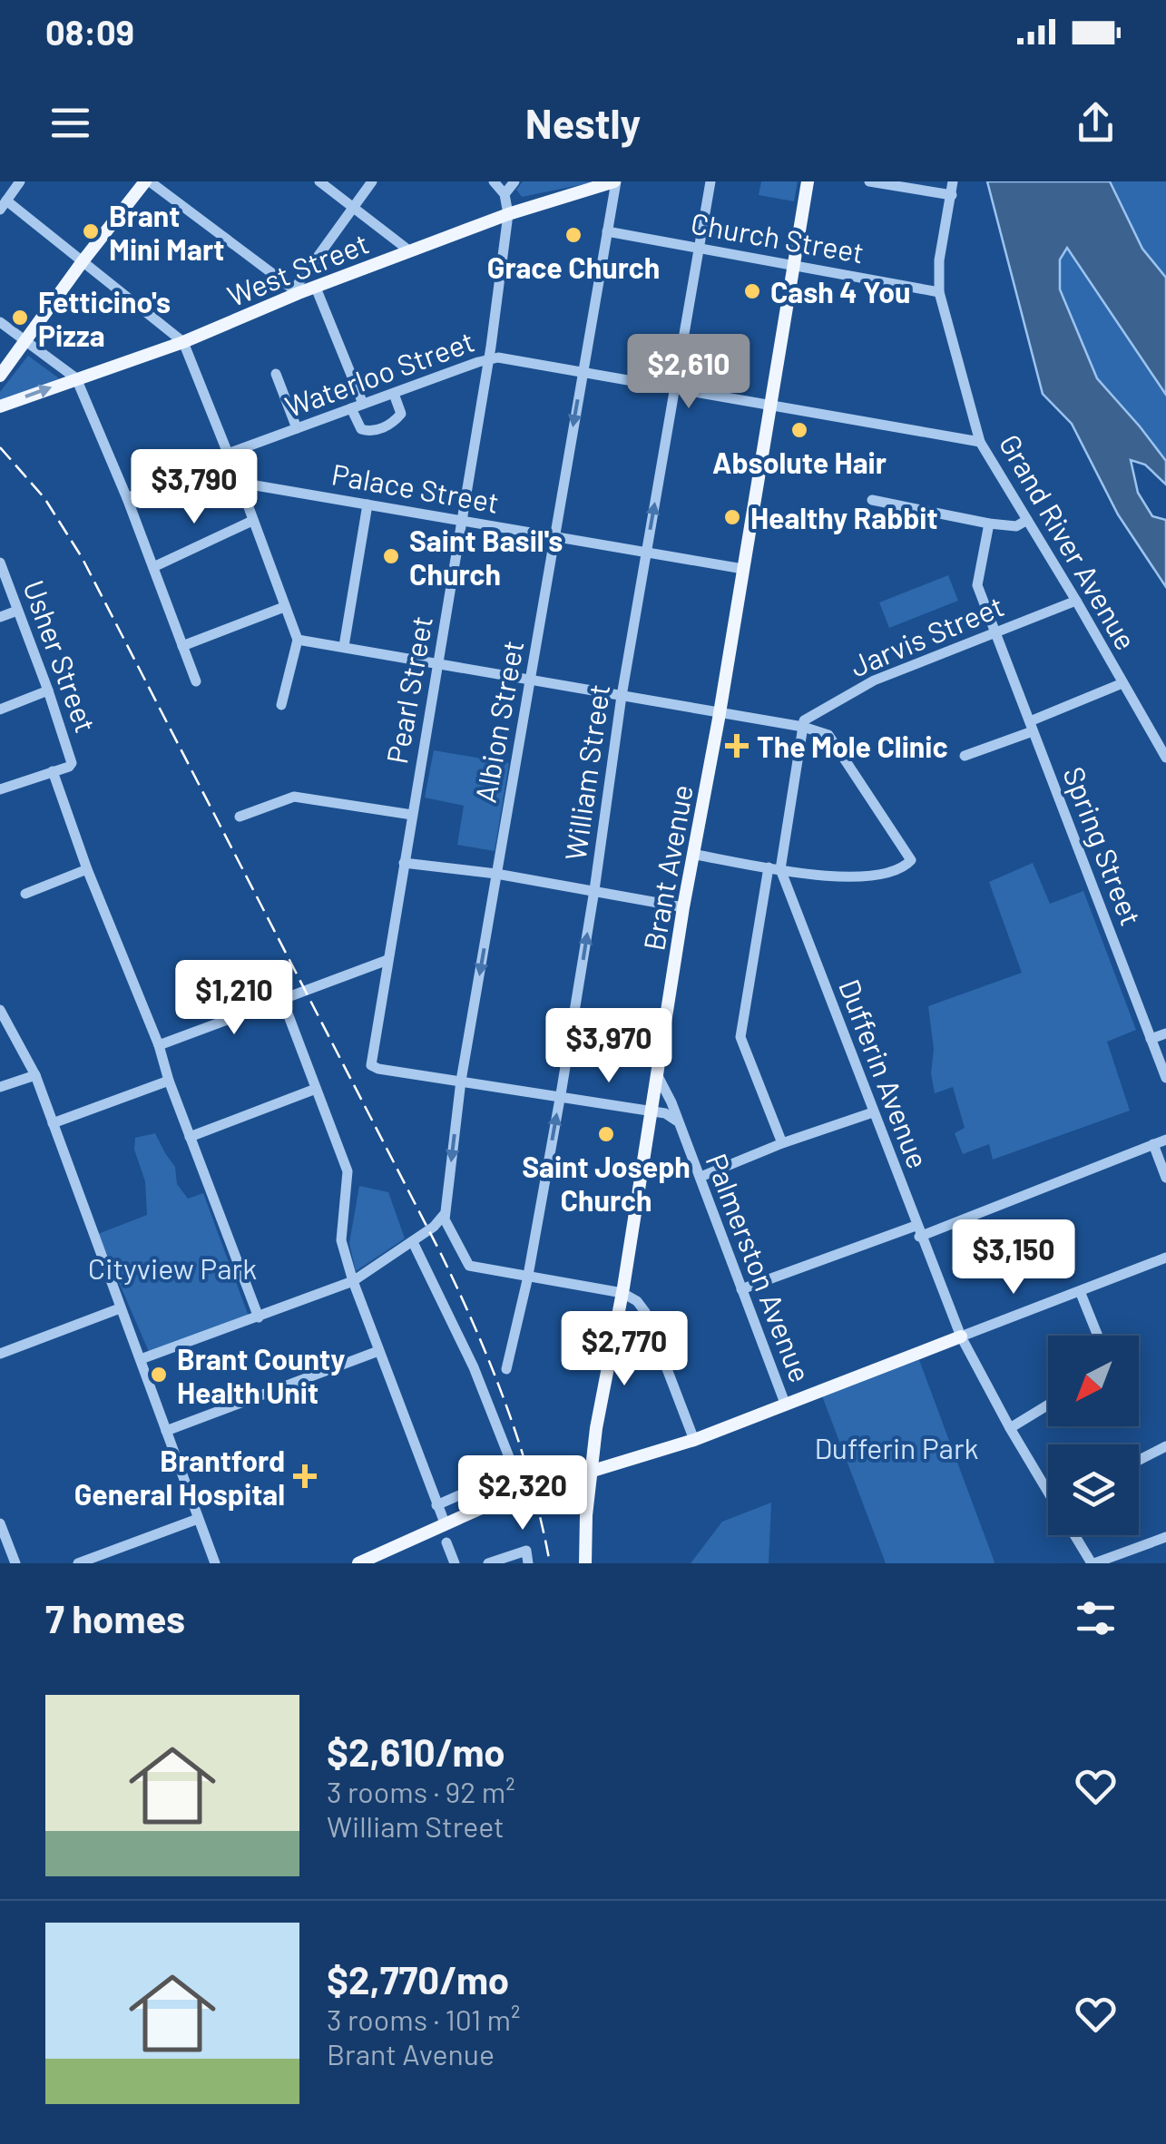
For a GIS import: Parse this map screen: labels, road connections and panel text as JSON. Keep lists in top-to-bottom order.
{
  "streets": {
    "main road": ["West Street", "Brant Avenue"],
    "street": [
      "Church Street",
      "Waterloo Street",
      "Palace Street",
      "Grand River Avenue",
      "Jarvis Street",
      "Usher Street",
      "Pearl Street",
      "Albion Street",
      "William Street",
      "Spring Street",
      "Dufferin Avenue",
      "Palmerston Avenue"
    ]
  },
  "crossings": [
    ["Church Street", "Grand River Avenue"],
    ["Church Street", "Albion Street"],
    ["Church Street", "William Street"],
    ["Church Street", "Brant Avenue"],
    ["West Street", "Pearl Street"],
    ["West Street", "Albion Street"],
    ["Waterloo Street", "Grand River Avenue"],
    ["Waterloo Street", "Pearl Street"],
    ["Waterloo Street", "Albion Street"],
    ["Waterloo Street", "William Street"],
    ["Waterloo Street", "Brant Avenue"],
    ["Palace Street", "Pearl Street"],
    ["Palace Street", "Albion Street"],
    ["Palace Street", "William Street"],
    ["Palace Street", "Brant Avenue"],
    ["Grand River Avenue", "Jarvis Street"],
    ["Jarvis Street", "Spring Street"],
    ["Jarvis Street", "Dufferin Avenue"],
    ["Pearl Street", "Albion Street"],
    ["Albion Street", "William Street"],
    ["Brant Avenue", "Palmerston Avenue"]
  ],
  "one_way": ["Albion Street", "William Street"],
  "parks": ["Cityview Park", "Dufferin Park"],
  "places": {
    "other": [
      "Brant Mini Mart",
      "Grace Church",
      "Cash 4 You",
      "Fetticino's Pizza",
      "Absolute Hair",
      "Healthy Rabbit",
      "Saint Basil's Church",
      "Saint Joseph Church",
      "Brant County Health Unit"
    ],
    "health": ["The Mole Clinic", "Brantford General Hospital"]
  },
  "north": "bottom left",
  "page": {
    "status": "08:09",
    "header": "Nestly",
    "price": [
      "$2,610",
      "$3,790",
      "$1,210",
      "$3,970",
      "$3,150",
      "$2,770",
      "$2,320"
    ],
    "heading": "7 homes",
    "list": [
      {
        "name": "$2,610/mo",
        "note": "3 rooms · 92 m² · William Street"
      },
      {
        "name": "$2,770/mo",
        "note": "3 rooms · 101 m² · Brant Avenue"
      }
    ]
  }
}
